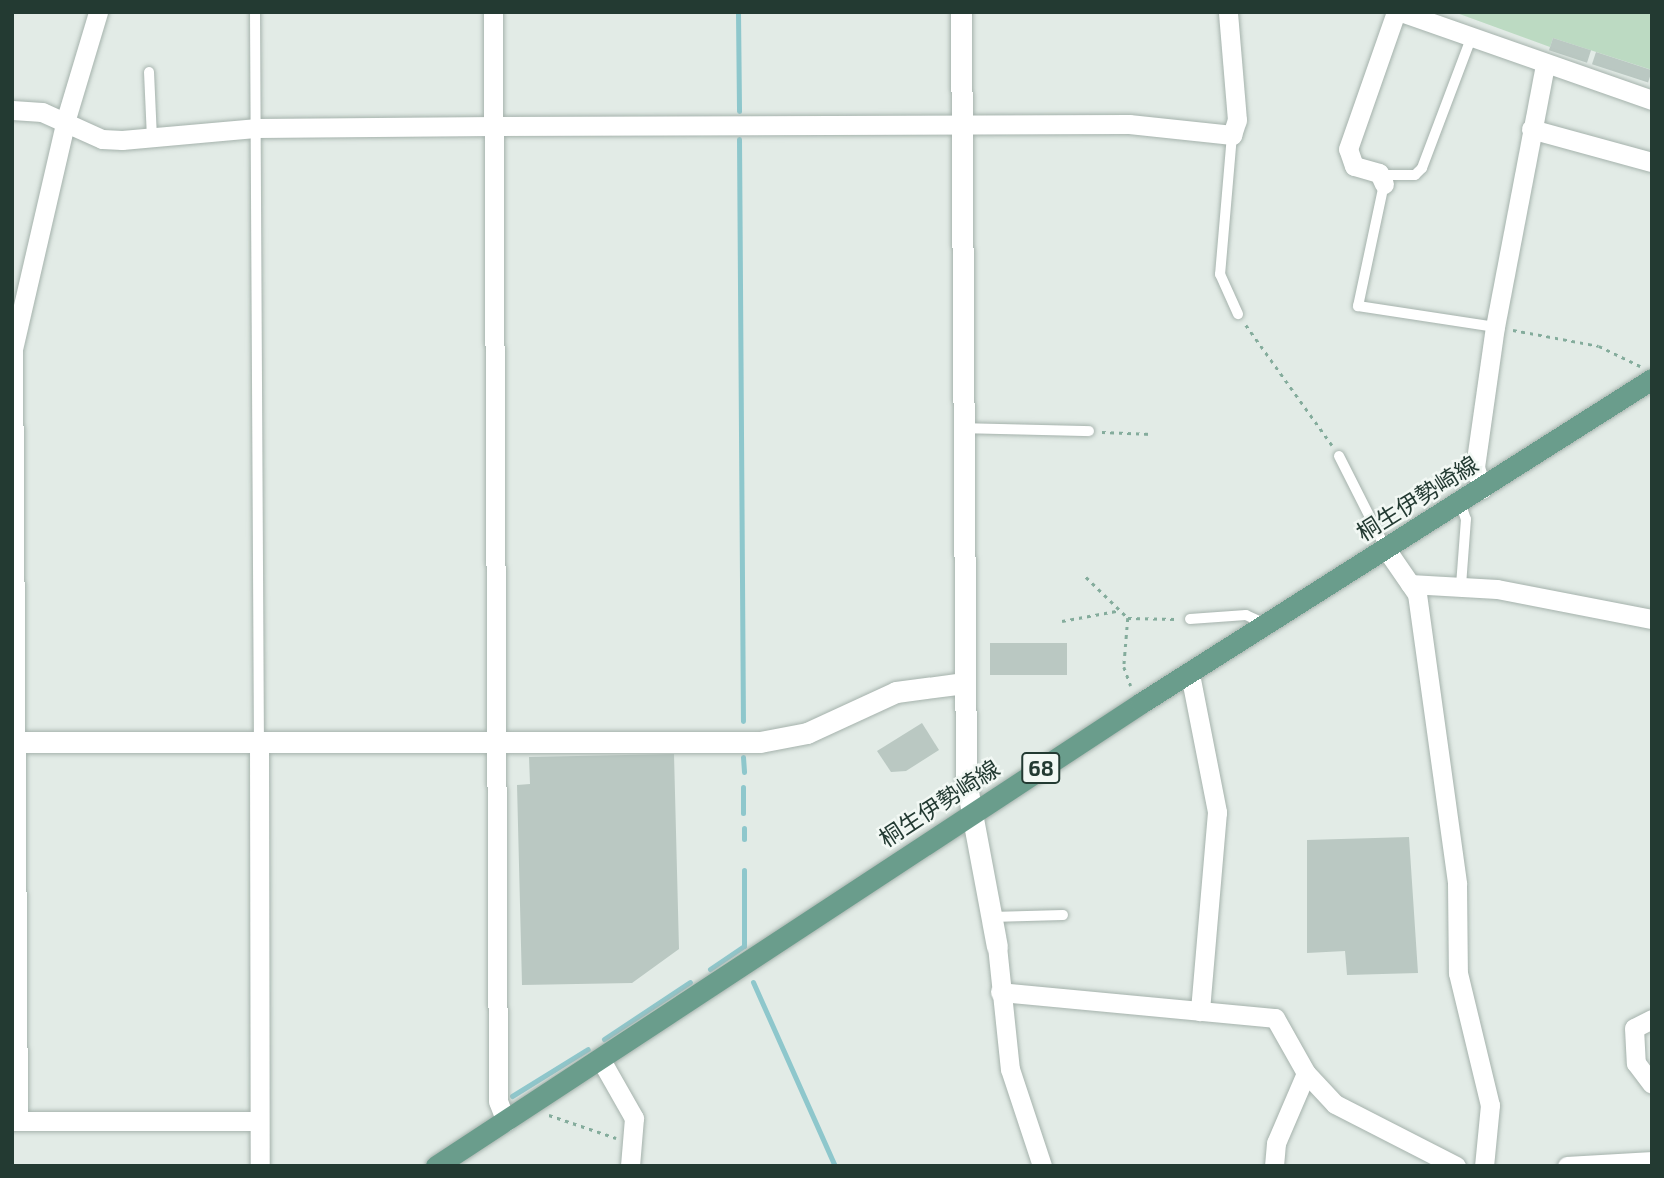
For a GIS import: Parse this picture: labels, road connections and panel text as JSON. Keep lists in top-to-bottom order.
{
  "streets": {
    "main road": ["桐生伊勢崎線", "68"]
  }
}
